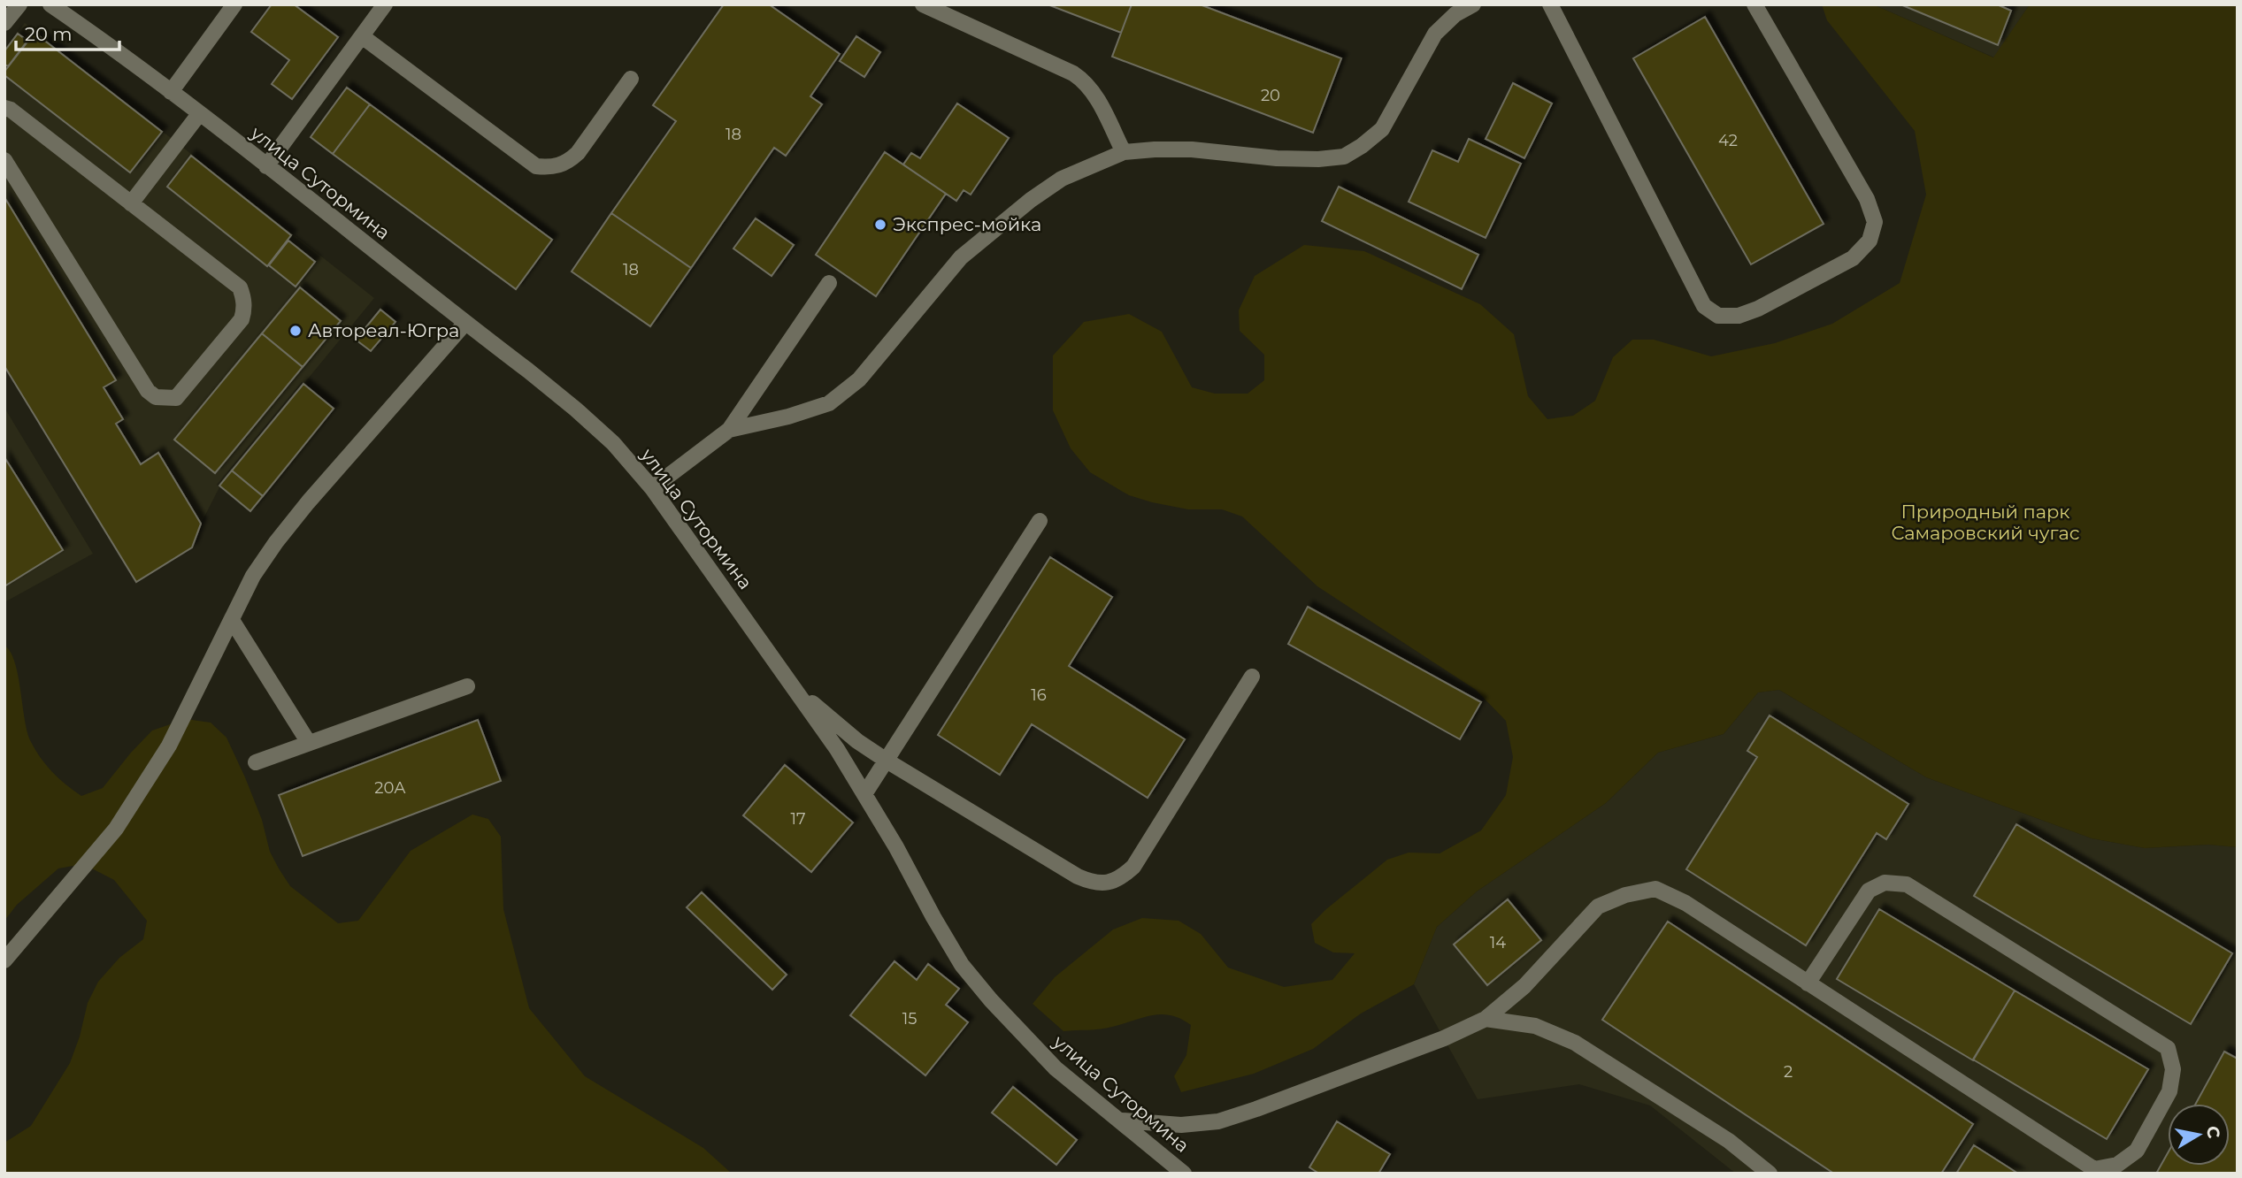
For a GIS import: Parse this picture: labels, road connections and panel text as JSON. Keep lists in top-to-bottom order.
{
  "streets": {
    "street": ["улица Сутормина"]
  },
  "parks": ["Природный парк Самаровский чугас"],
  "places": ["Экспрес-мойка", "Автореал-Югра"],
  "house_numbers": [
    "20",
    "18",
    "42",
    "18",
    "16",
    "20А",
    "17",
    "14",
    "15",
    "2"
  ],
  "scale_bar": "20 m",
  "north": "right"
}
